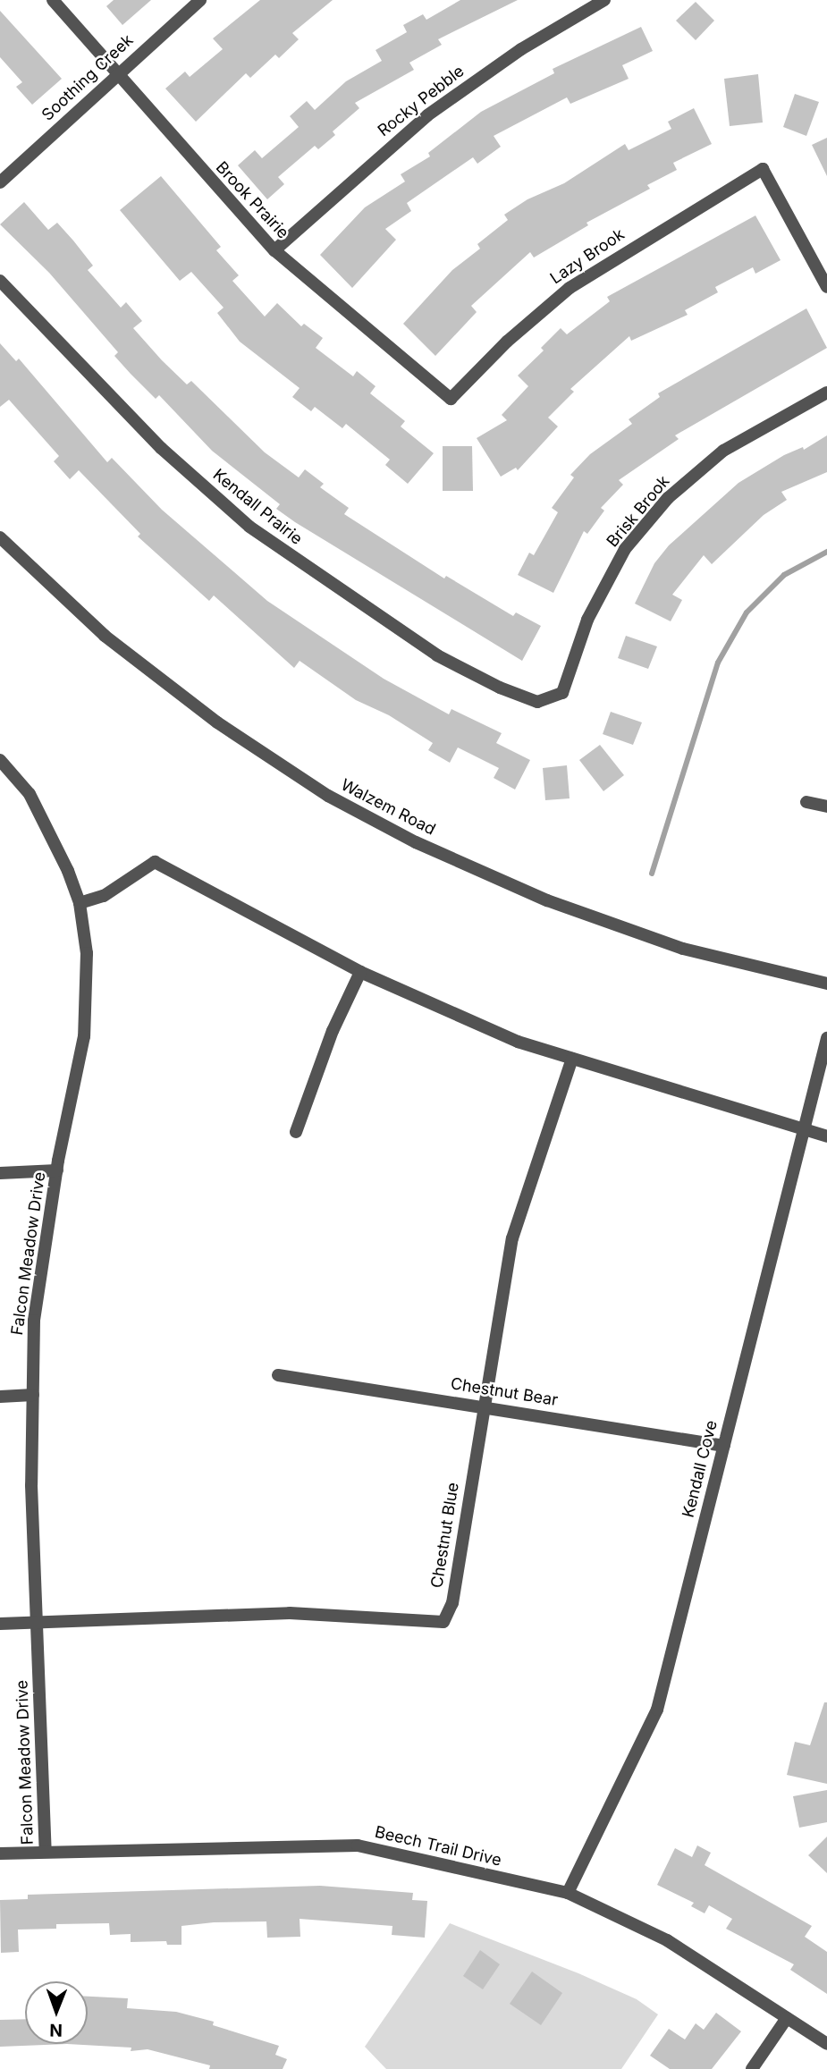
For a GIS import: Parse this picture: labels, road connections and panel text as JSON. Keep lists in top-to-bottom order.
{
  "streets": {
    "street": [
      "Soothing Creek",
      "Rocky Pebble",
      "Brook Prairie",
      "Lazy Brook",
      "Kendall Prairie",
      "Brisk Brook",
      "Walzem Road",
      "Falcon Meadow Drive",
      "Chestnut Bear",
      "Kendall Cove",
      "Chestnut Blue",
      "Beech Trail Drive"
    ]
  },
  "crossings": [
    ["Soothing Creek", "Brook Prairie"],
    ["Rocky Pebble", "Brook Prairie"],
    ["Brook Prairie", "Lazy Brook"],
    ["Kendall Prairie", "Brisk Brook"],
    ["Falcon Meadow Drive", "Chestnut Blue"],
    ["Falcon Meadow Drive", "Beech Trail Drive"],
    ["Chestnut Bear", "Kendall Cove"],
    ["Chestnut Bear", "Chestnut Blue"],
    ["Kendall Cove", "Beech Trail Drive"]
  ],
  "north": "bottom"
}
